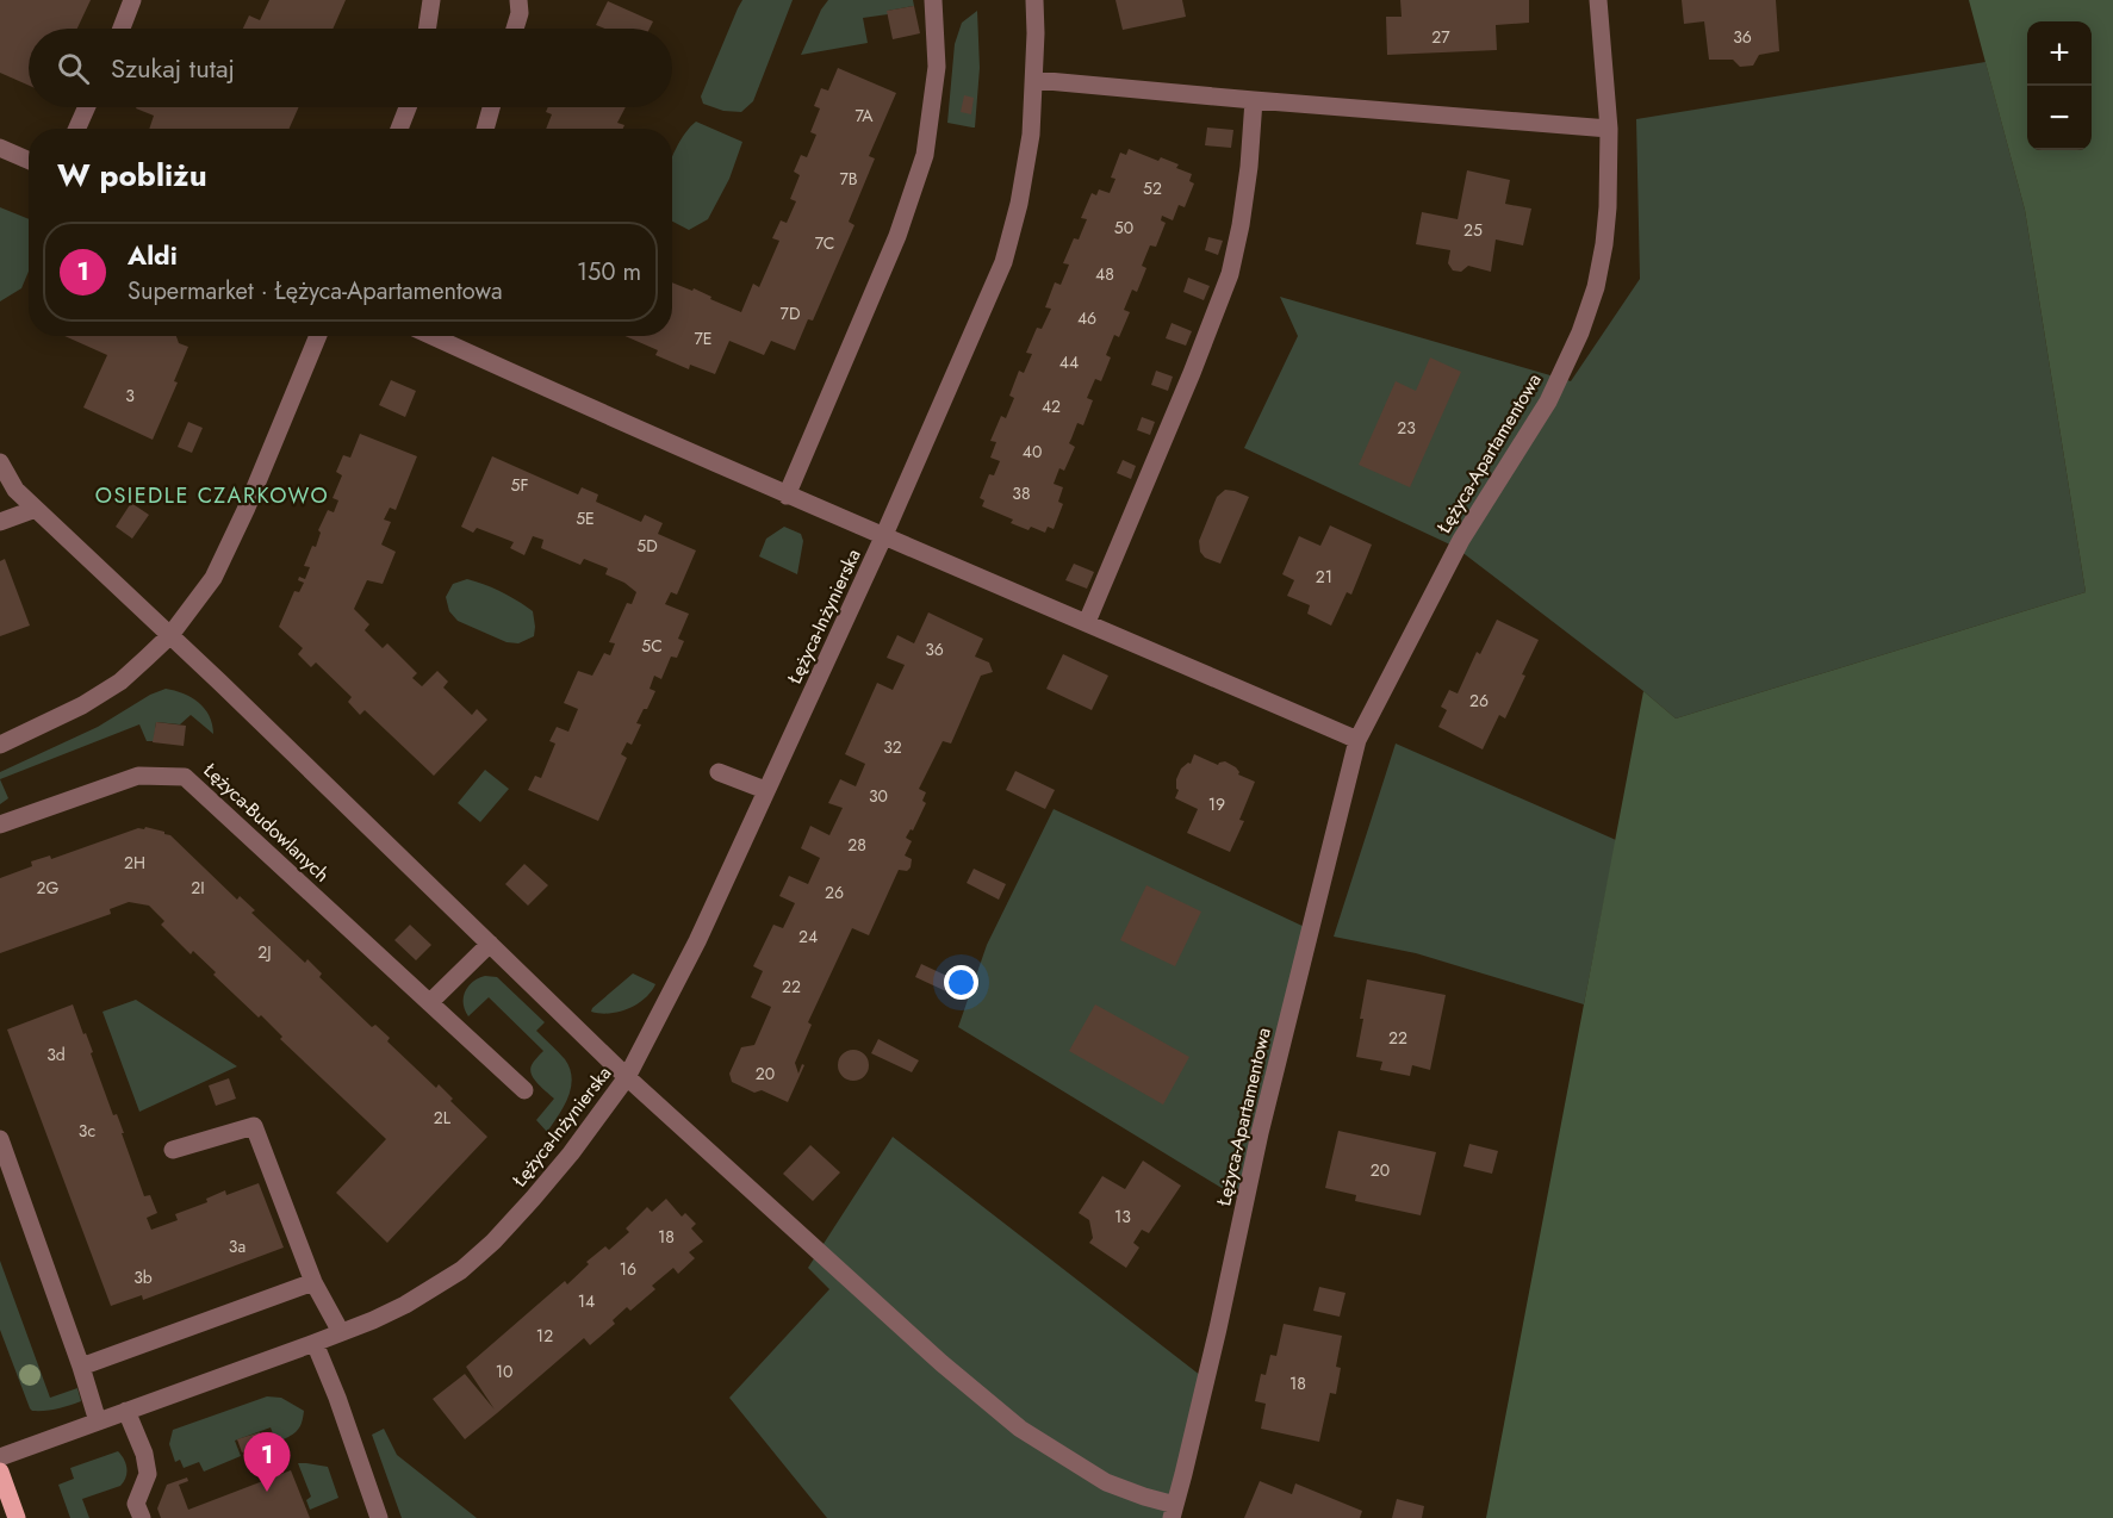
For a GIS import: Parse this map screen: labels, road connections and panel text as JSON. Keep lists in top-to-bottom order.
{
  "streets": {
    "street": ["Łężyca-Apartamentowa", "Łężyca-Inżynierska", "Łężyca-Budowlanych"]
  },
  "crossings": [
    ["Łężyca-Apartamentowa", "Łężyca-Inżynierska"]
  ],
  "districts": ["OSIEDLE CZARKOWO"],
  "house_numbers": [
    "27",
    "36",
    "7A",
    "7B",
    "52",
    "50",
    "25",
    "7C",
    "48",
    "7D",
    "46",
    "7E",
    "44",
    "3",
    "42",
    "23",
    "40",
    "5F",
    "38",
    "5E",
    "5D",
    "21",
    "5C",
    "36",
    "26",
    "32",
    "30",
    "19",
    "28",
    "2H",
    "2G",
    "2I",
    "26",
    "24",
    "2J",
    "22",
    "22",
    "3d",
    "20",
    "2L",
    "3c",
    "20",
    "13",
    "18",
    "3a",
    "16",
    "3b",
    "14",
    "12",
    "10",
    "18"
  ],
  "page": {
    "map_buttons": ["+", "−"],
    "search": "Szukaj tutaj",
    "heading": "W pobliżu",
    "list": [
      {
        "mark": "1",
        "name": "Aldi",
        "note": "Supermarket · Łężyca-Apartamentowa",
        "value": "150 m"
      }
    ],
    "pins": "1"
  }
}
